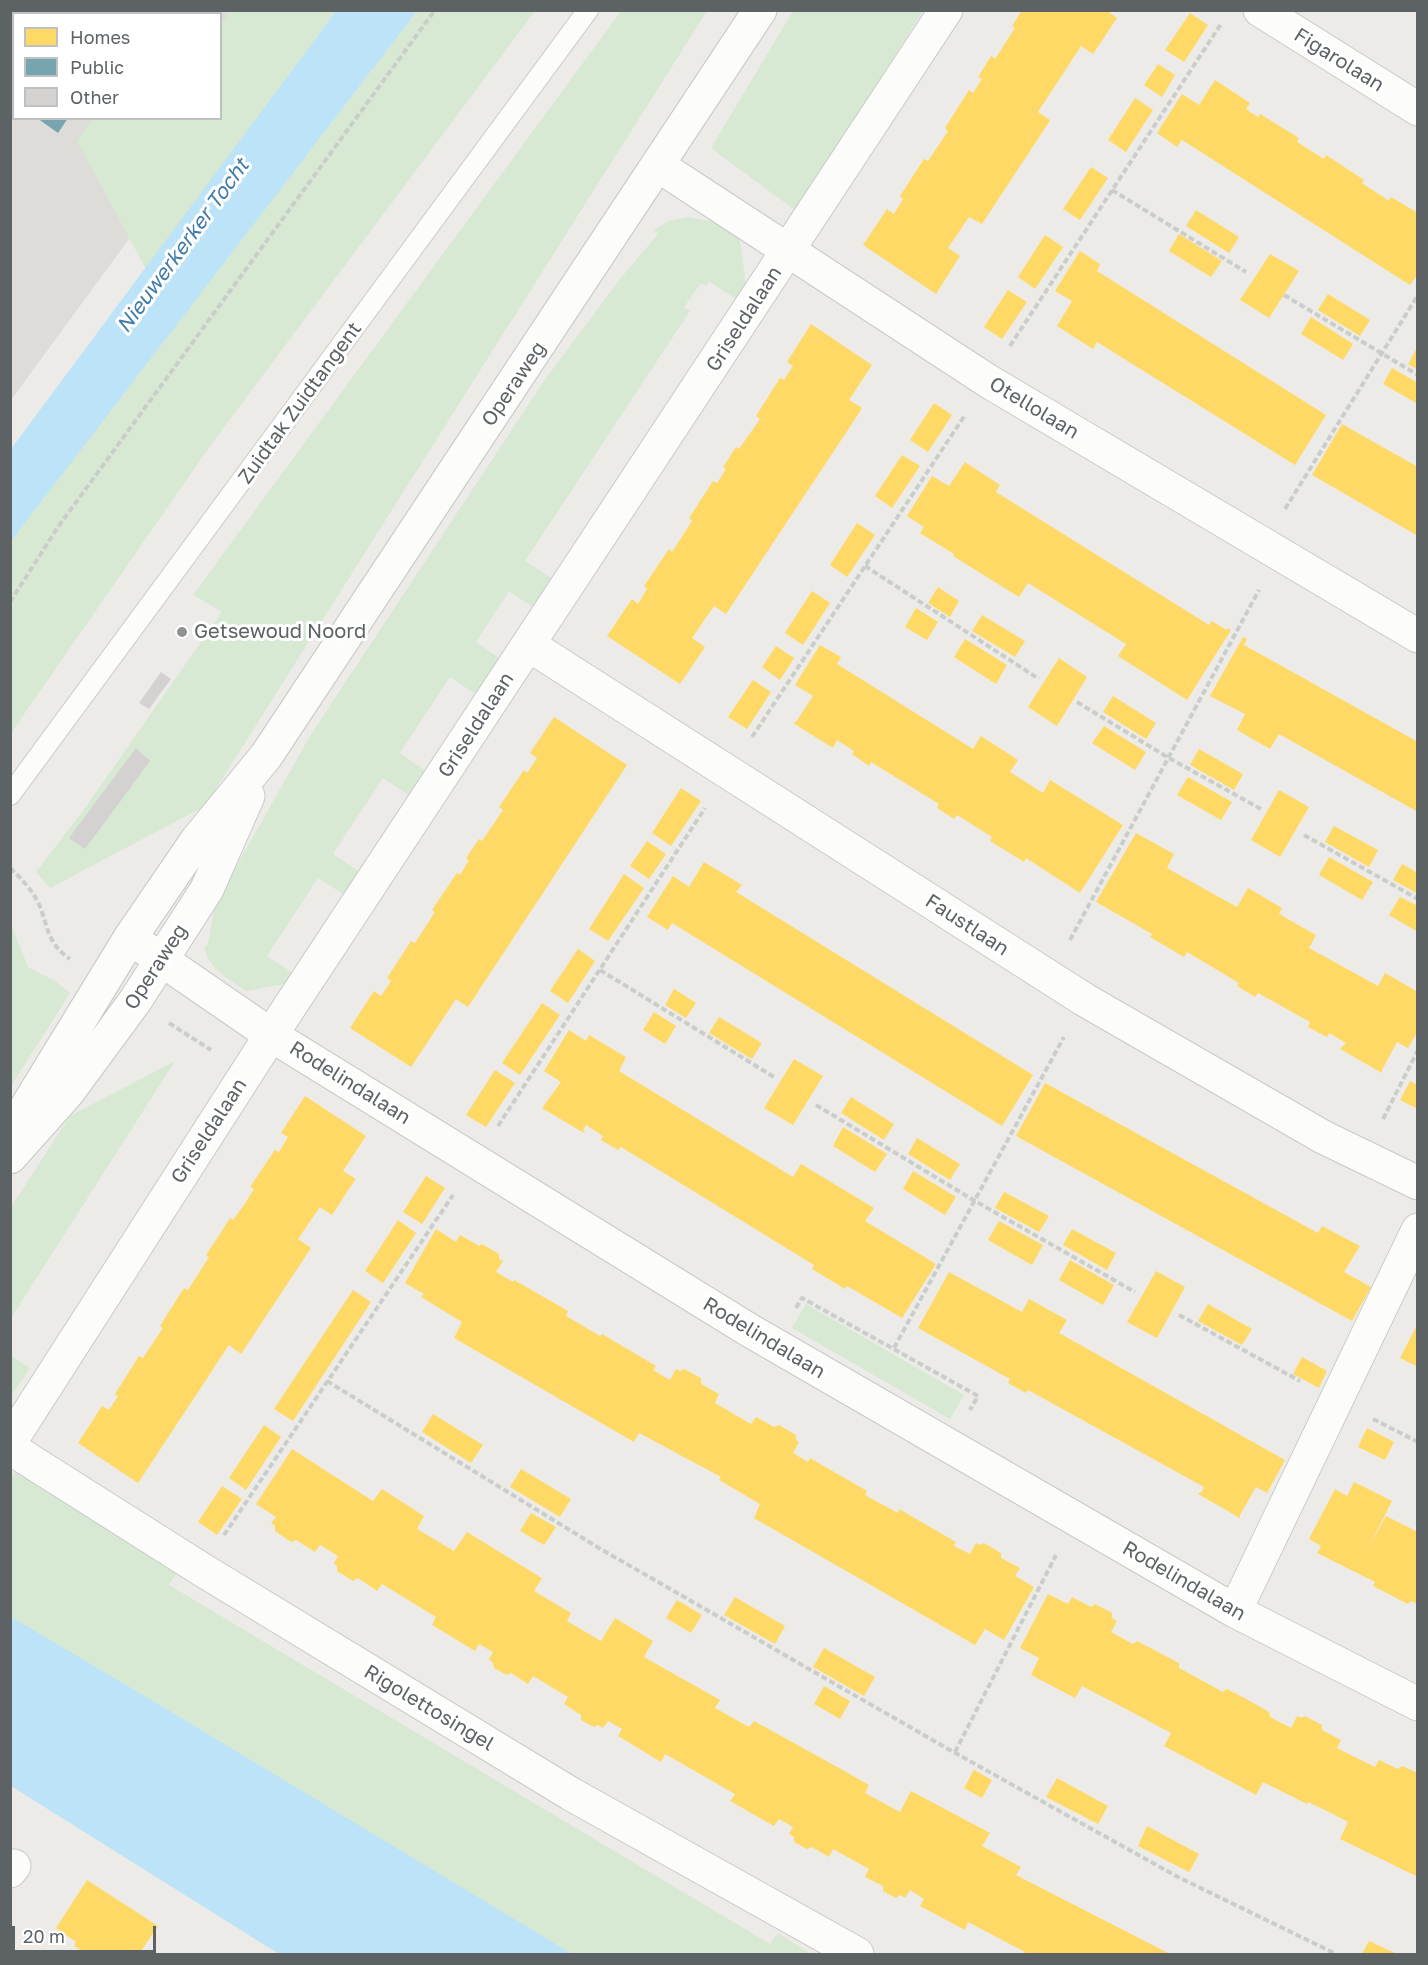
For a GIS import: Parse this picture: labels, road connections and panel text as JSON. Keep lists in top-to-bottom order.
{
  "streets": {
    "street": [
      "Figarolaan",
      "Griseldalaan",
      "Operaweg",
      "Otellolaan",
      "Faustlaan",
      "Rodelindalaan",
      "Rigolettosingel"
    ],
    "lane": ["Zuidtak Zuidtangent"]
  },
  "crossings": [
    ["Griseldalaan", "Otellolaan"],
    ["Griseldalaan", "Faustlaan"],
    ["Griseldalaan", "Rodelindalaan"],
    ["Operaweg", "Otellolaan"],
    ["Operaweg", "Rodelindalaan"]
  ],
  "water": ["Nieuwerkerker Tocht"],
  "places": ["Getsewoud Noord"],
  "legend": ["Homes", "Public", "Other"],
  "scale_bar": "20 m"
}
